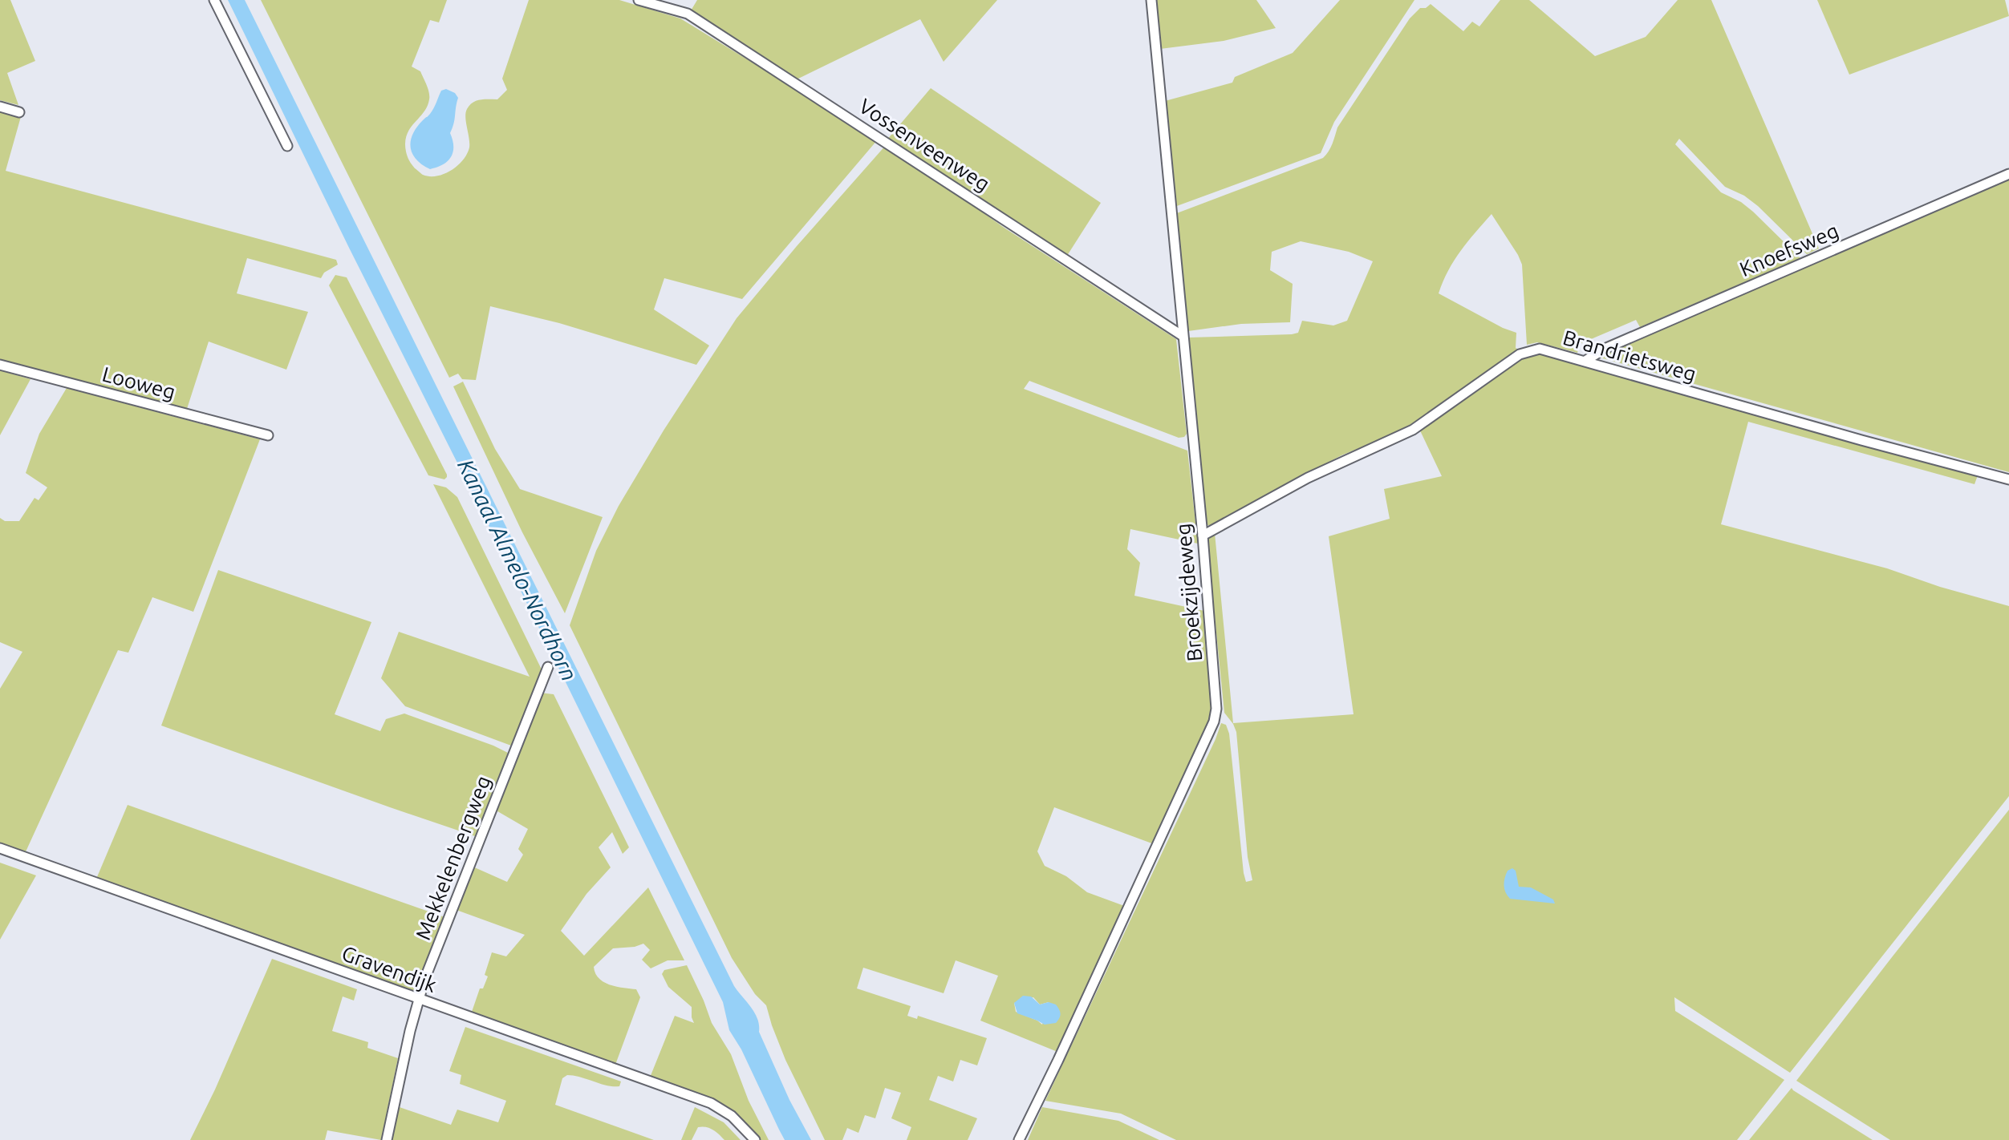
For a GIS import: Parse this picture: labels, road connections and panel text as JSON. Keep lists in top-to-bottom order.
{
  "streets": {
    "street": [
      "Vossenveenweg",
      "Knoefsweg",
      "Brandrietsweg",
      "Looweg",
      "Broekzijdeweg",
      "Mekkelenbergweg",
      "Gravendijk"
    ]
  },
  "crossings": [
    ["Vossenveenweg", "Broekzijdeweg"],
    ["Knoefsweg", "Brandrietsweg"],
    ["Brandrietsweg", "Broekzijdeweg"],
    ["Mekkelenbergweg", "Gravendijk"]
  ],
  "water": ["Kanaal Almelo-Nordhorn"]
}
